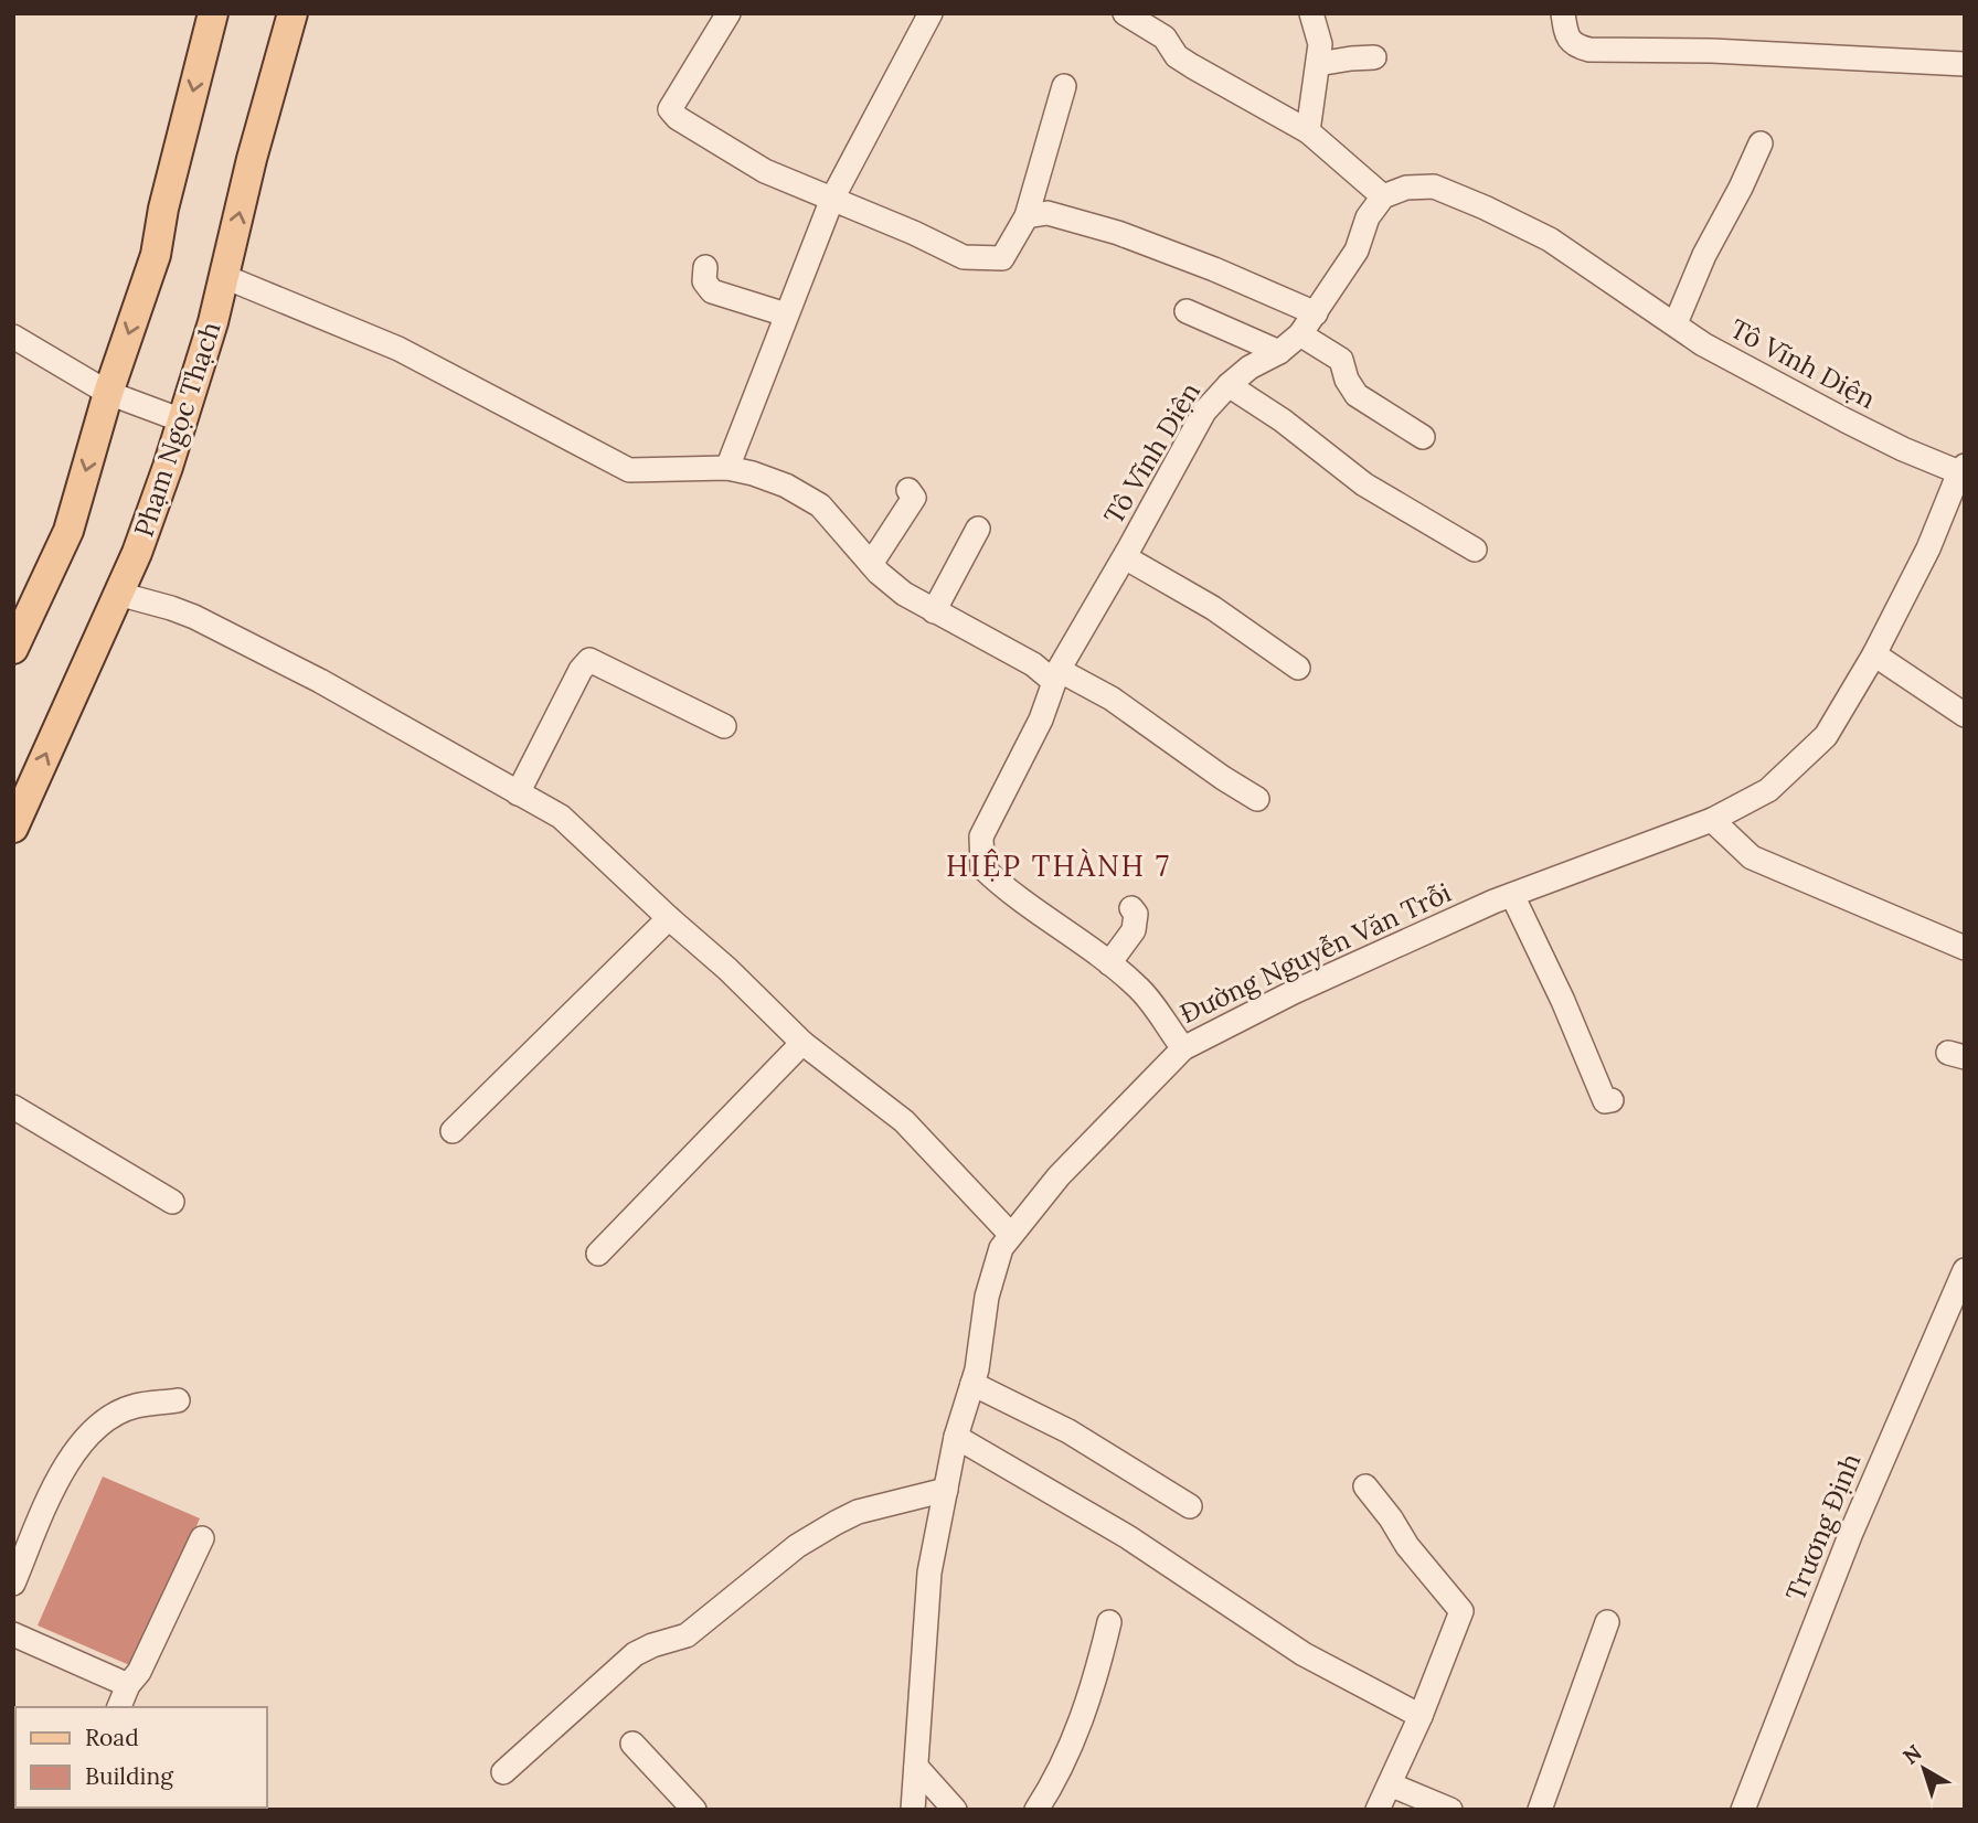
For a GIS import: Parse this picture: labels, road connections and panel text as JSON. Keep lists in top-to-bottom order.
{
  "streets": {
    "main road": ["Phạm Ngọc Thạch"],
    "street": ["Tô Vĩnh Diện", "Đường Nguyễn Văn Trỗi", "Trương Định"]
  },
  "crossings": [
    ["Tô Vĩnh Diện", "Đường Nguyễn Văn Trỗi"]
  ],
  "districts": ["HIỆP THÀNH 7"],
  "legend": ["Road", "Building"],
  "north": "top left"
}
